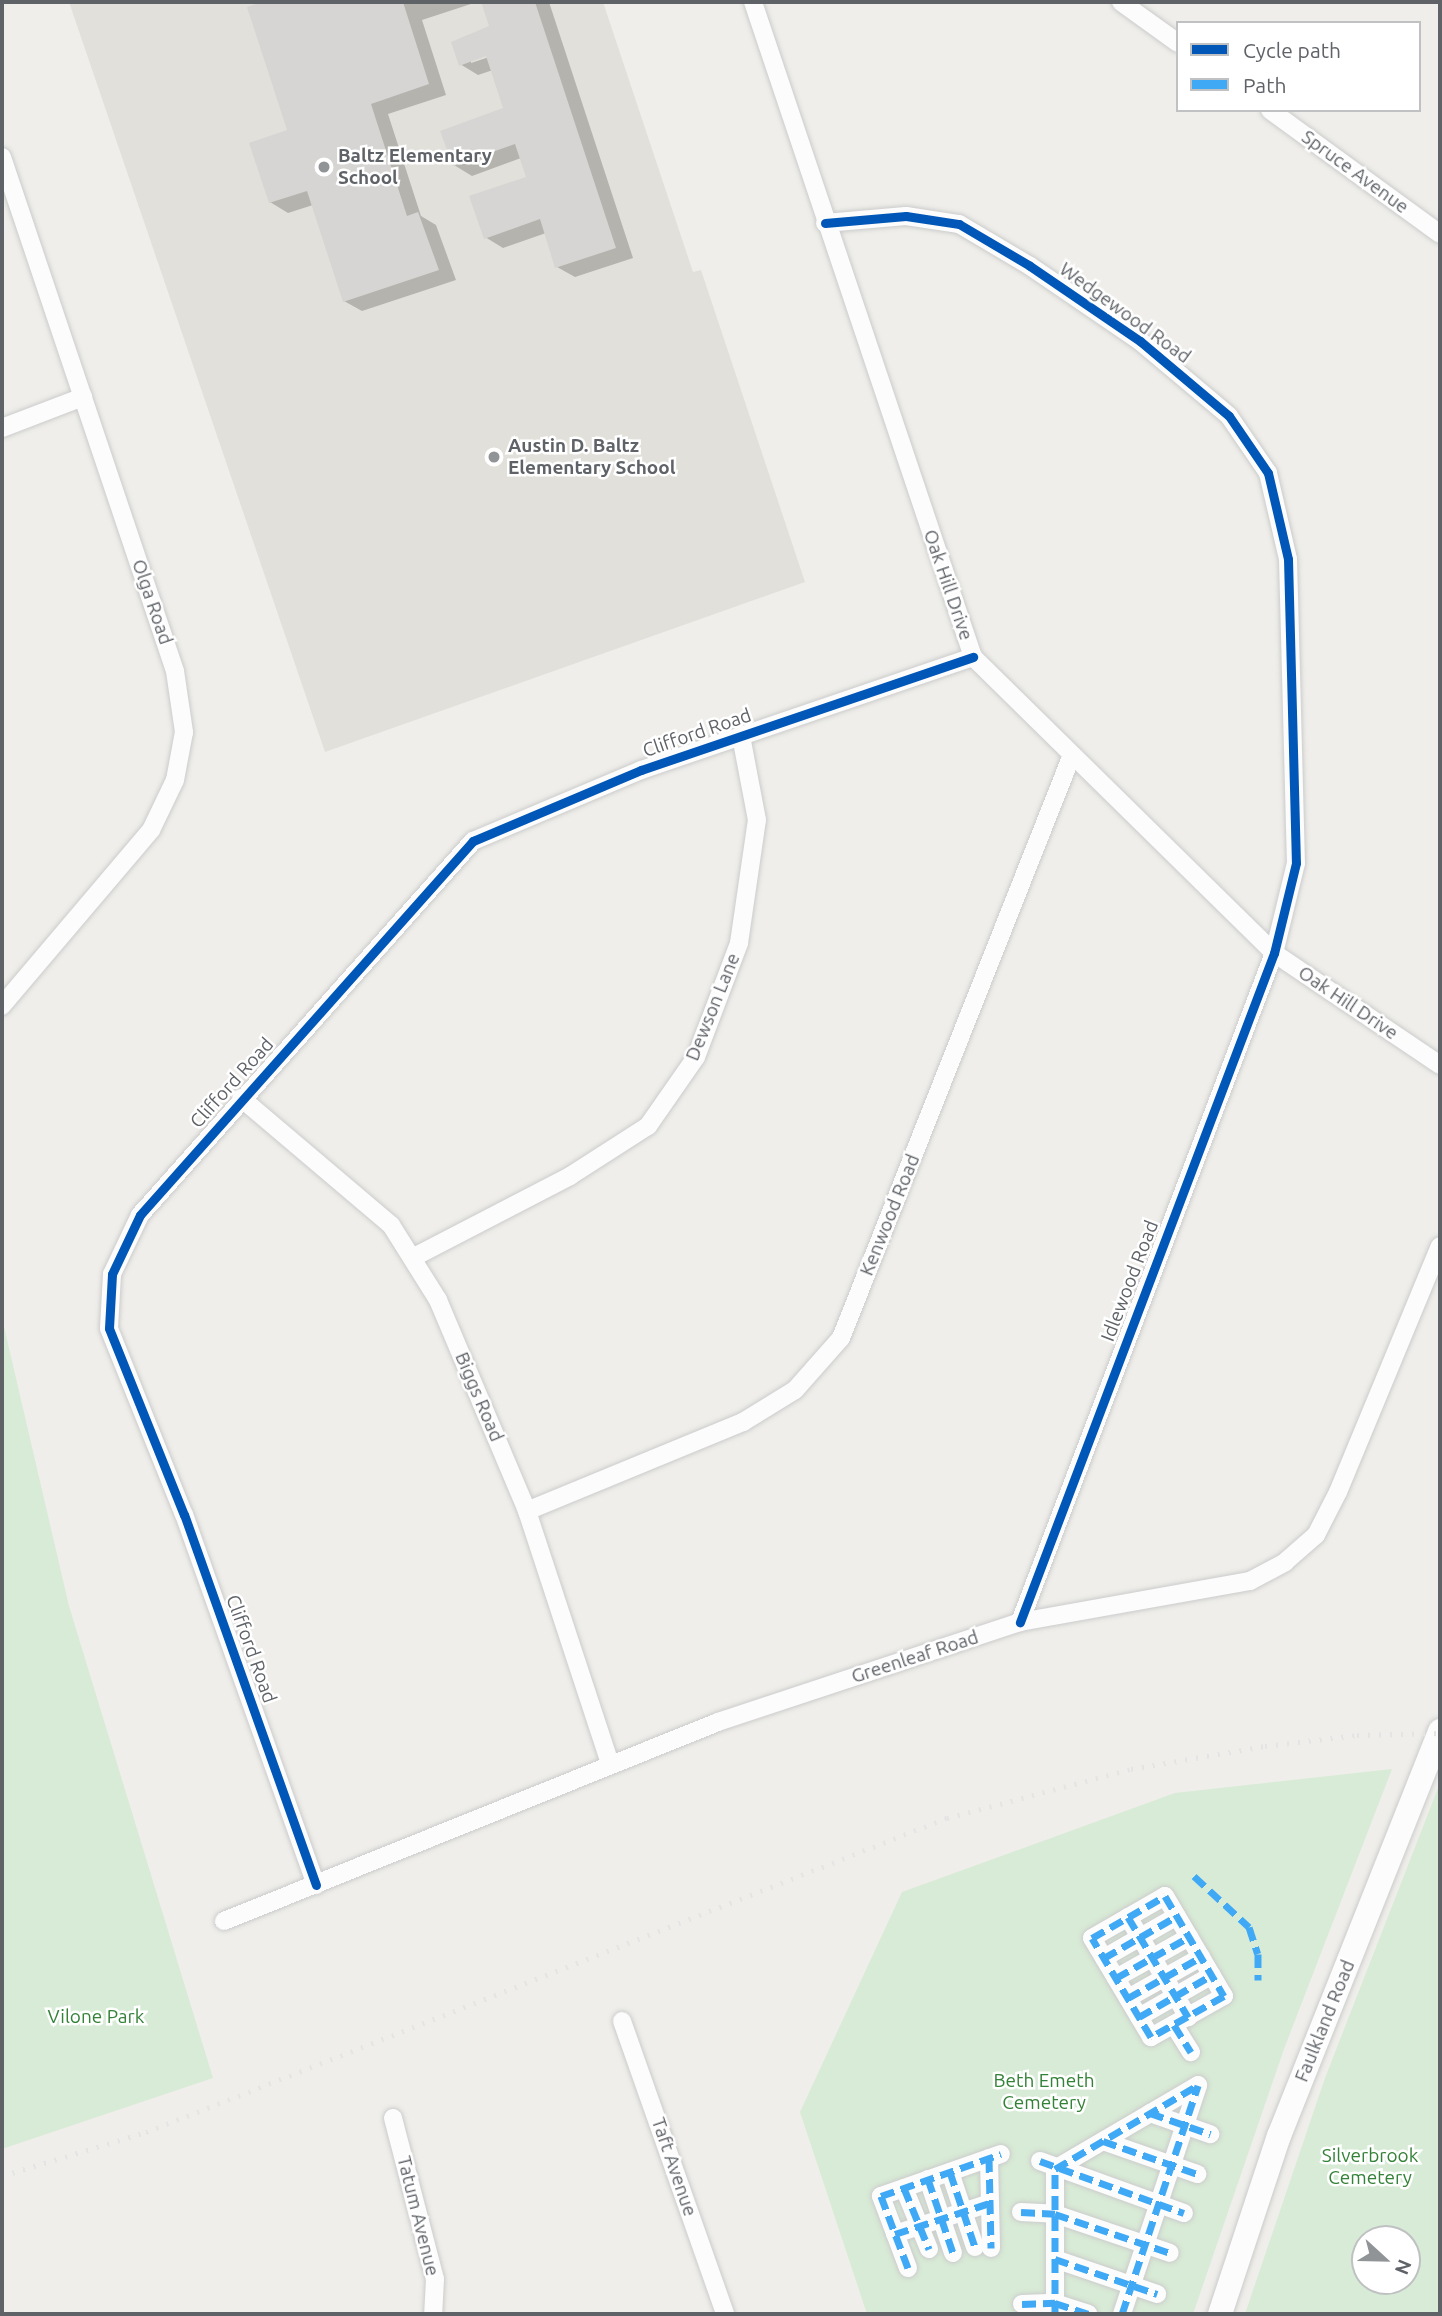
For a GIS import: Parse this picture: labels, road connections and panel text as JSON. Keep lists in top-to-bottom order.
{
  "streets": {
    "main road": ["Faulkland Road"],
    "street": [
      "Spruce Avenue",
      "Wedgewood Road",
      "Oak Hill Drive",
      "Olga Road",
      "Clifford Road",
      "Dewson Lane",
      "Kenwood Road",
      "Idlewood Road",
      "Biggs Road",
      "Greenleaf Road",
      "Taft Avenue",
      "Tatum Avenue"
    ]
  },
  "crossings": [
    ["Wedgewood Road", "Oak Hill Drive"],
    ["Wedgewood Road", "Idlewood Road"],
    ["Oak Hill Drive", "Clifford Road"],
    ["Oak Hill Drive", "Kenwood Road"],
    ["Oak Hill Drive", "Idlewood Road"],
    ["Clifford Road", "Dewson Lane"],
    ["Clifford Road", "Biggs Road"],
    ["Clifford Road", "Greenleaf Road"],
    ["Dewson Lane", "Biggs Road"],
    ["Kenwood Road", "Biggs Road"],
    ["Idlewood Road", "Greenleaf Road"],
    ["Biggs Road", "Greenleaf Road"]
  ],
  "parks": ["Vilone Park", "Beth Emeth Cemetery", "Silverbrook Cemetery"],
  "places": ["Baltz Elementary School", "Austin D. Baltz Elementary School"],
  "legend": ["Cycle path", "Path"],
  "north": "right"
}
